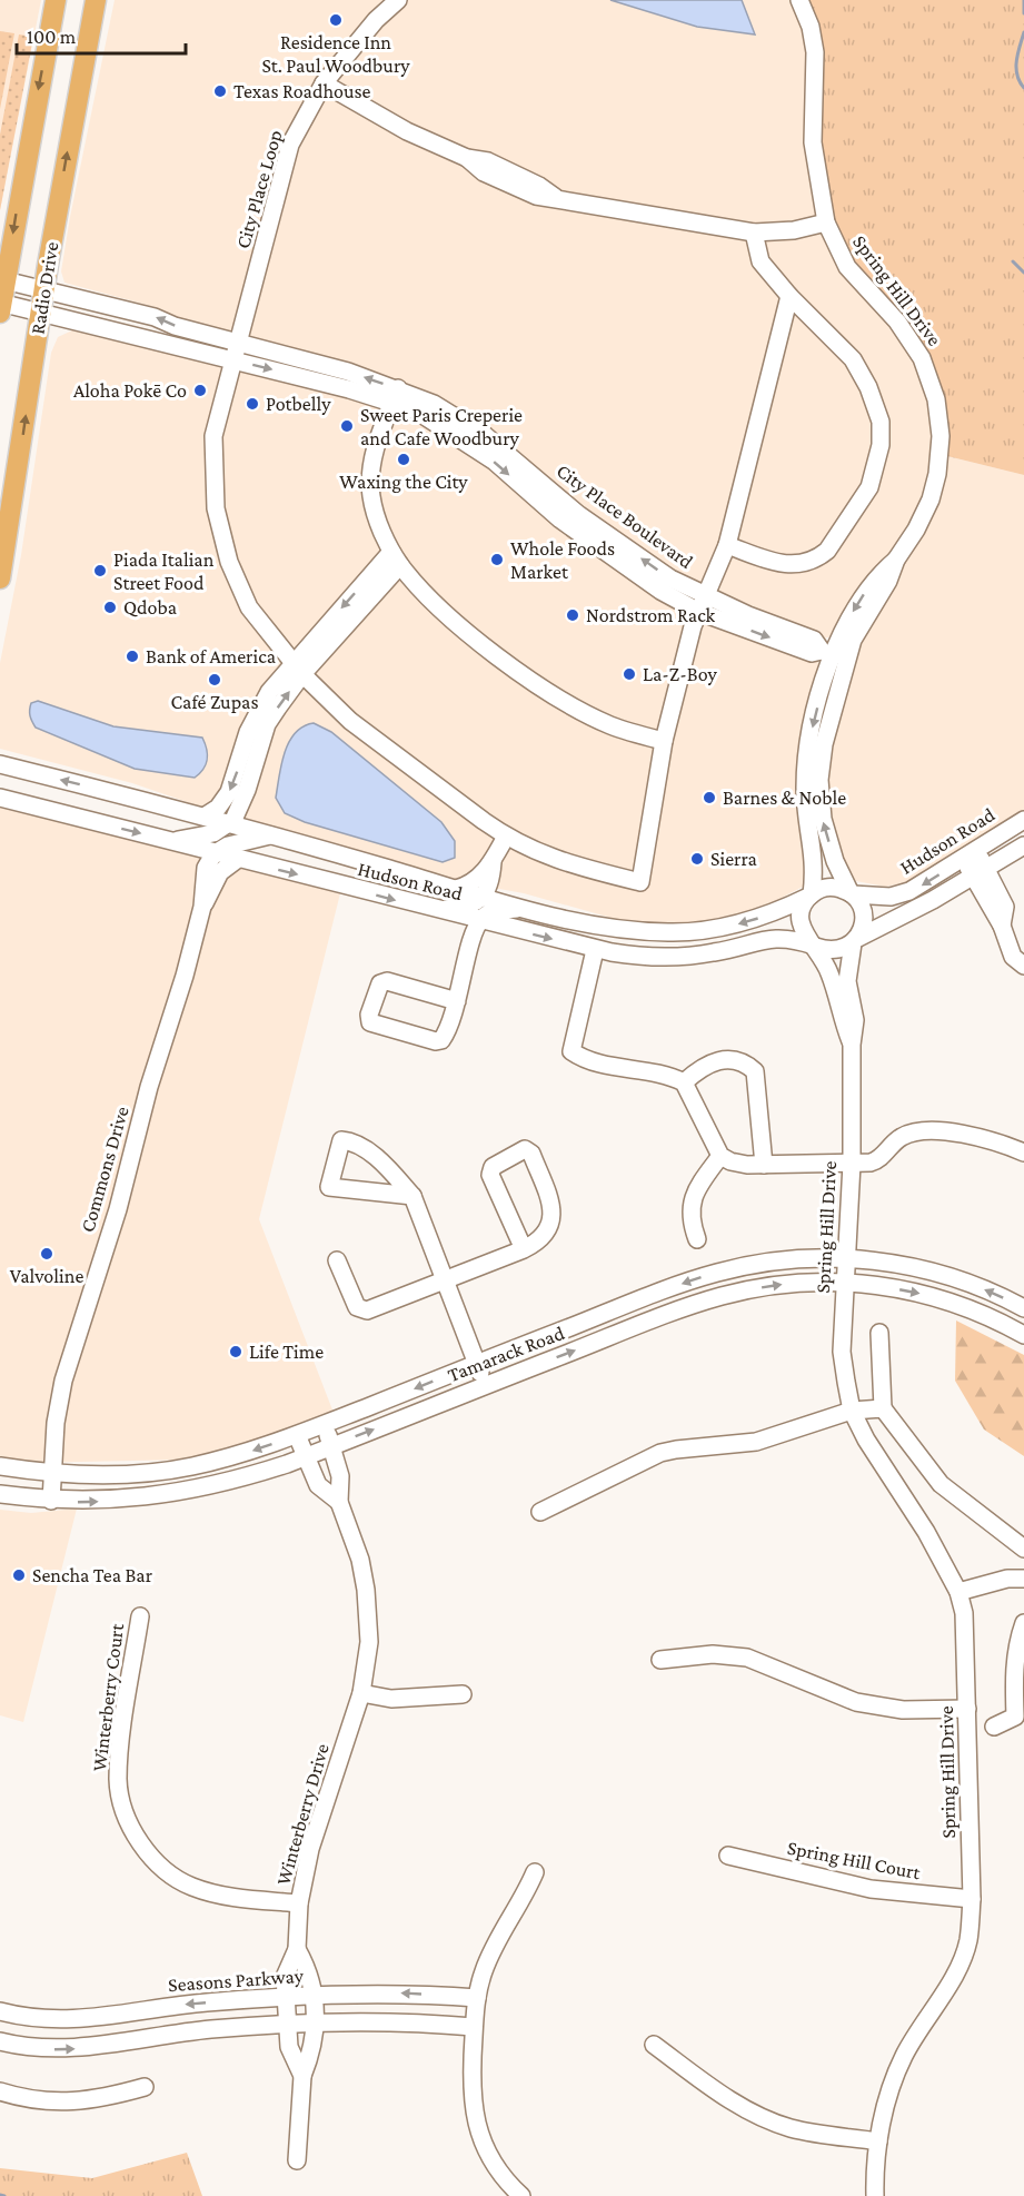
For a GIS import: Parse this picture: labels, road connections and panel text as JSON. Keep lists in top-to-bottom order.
{
  "streets": {
    "main road": ["Radio Drive"],
    "street": [
      "City Place Loop",
      "Spring Hill Drive",
      "City Place Boulevard",
      "Hudson Road",
      "Commons Drive",
      "Tamarack Road",
      "Winterberry Court",
      "Winterberry Drive",
      "Spring Hill Court",
      "Seasons Parkway"
    ]
  },
  "crossings": [
    ["City Place Loop", "City Place Boulevard"],
    ["Radio Drive", "City Place Boulevard"],
    ["Spring Hill Drive", "City Place Boulevard"],
    ["Spring Hill Drive", "Hudson Road"],
    ["Spring Hill Drive", "Tamarack Road"],
    ["Spring Hill Drive", "Spring Hill Court"],
    ["Hudson Road", "Commons Drive"],
    ["Commons Drive", "Tamarack Road"],
    ["Tamarack Road", "Winterberry Drive"],
    ["Winterberry Court", "Winterberry Drive"],
    ["Winterberry Drive", "Seasons Parkway"]
  ],
  "places": [
    "Residence Inn St. Paul Woodbury",
    "Texas Roadhouse",
    "Aloha Pokē Co",
    "Potbelly",
    "Sweet Paris Creperie and Cafe Woodbury",
    "Waxing the City",
    "Whole Foods Market",
    "Piada Italian Street Food",
    "Qdoba",
    "Nordstrom Rack",
    "Bank of America",
    "La-Z-Boy",
    "Café Zupas",
    "Barnes & Noble",
    "Sierra",
    "Valvoline",
    "Life Time",
    "Sencha Tea Bar"
  ],
  "scale_bar": "100 m"
}
